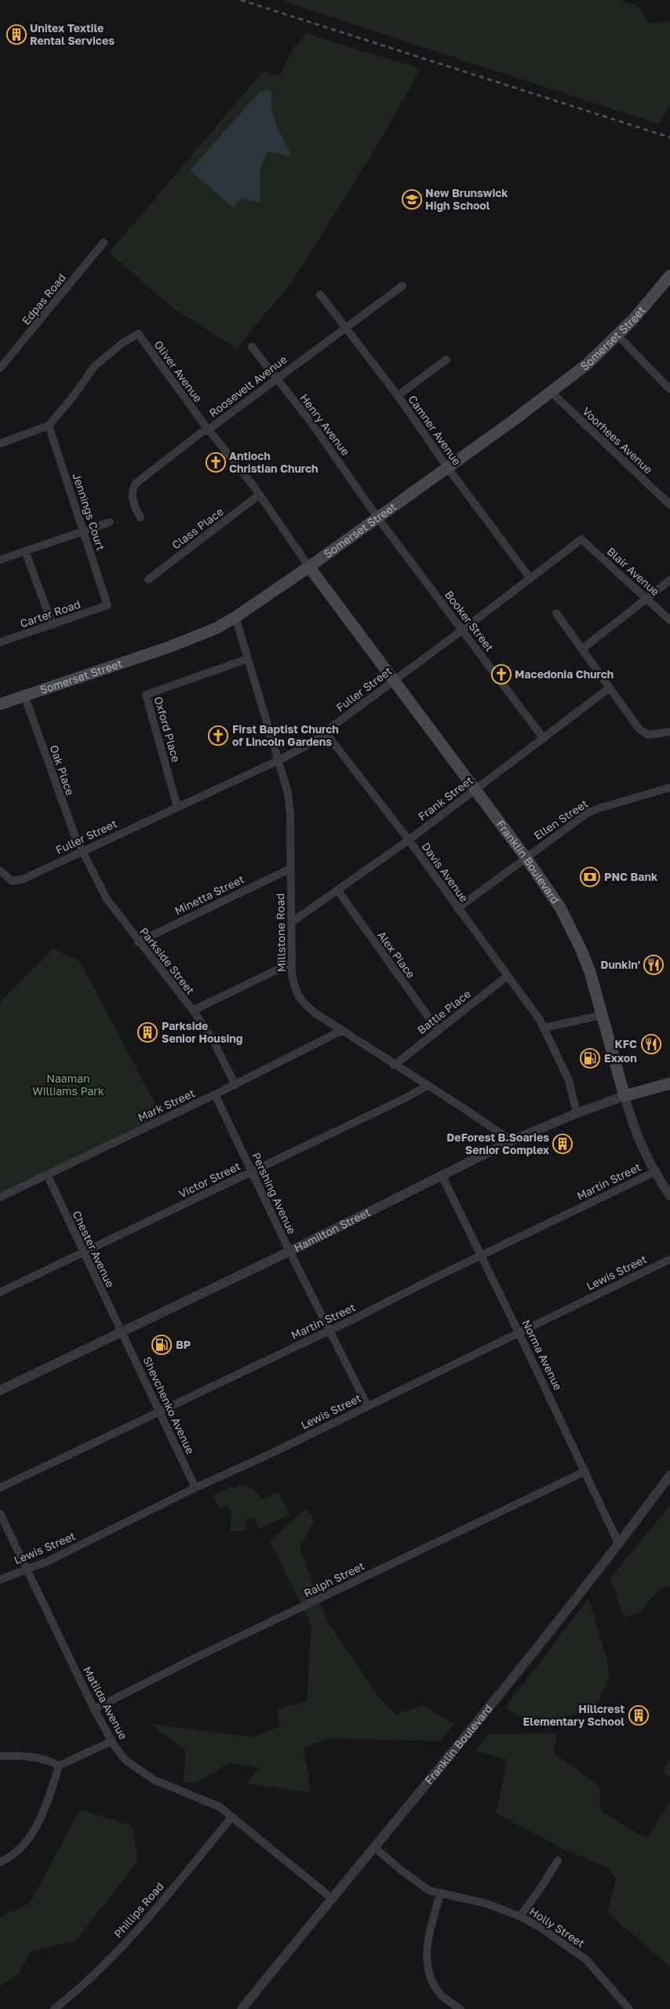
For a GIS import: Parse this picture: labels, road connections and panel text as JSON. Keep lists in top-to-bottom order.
{
  "streets": {
    "main road": ["Somerset Street", "Franklin Boulevard", "Hamilton Street"],
    "street": [
      "Edpas Road",
      "Oliver Avenue",
      "Roosevelt Avenue",
      "Henry Avenue",
      "Camner Avenue",
      "Voorhees Avenue",
      "Jennings Court",
      "Class Place",
      "Blair Avenue",
      "Carter Road",
      "Booker Street",
      "Fuller Street",
      "Oxford Place",
      "Oak Place",
      "Frank Street",
      "Ellen Street",
      "Davis Avenue",
      "Minetta Street",
      "Millstone Road",
      "Alex Place",
      "Parkside Street",
      "Battle Place",
      "Mark Street",
      "Victor Street",
      "Martin Street",
      "Pershing Avenue",
      "Chester Avenue",
      "Lewis Street",
      "Norma Avenue",
      "Shevchenko Avenue",
      "Ralph Street",
      "Matilda Avenue",
      "Phillips Road",
      "Holly Street"
    ]
  },
  "crossings": [
    ["Somerset Street", "Oliver Avenue"],
    ["Somerset Street", "Henry Avenue"],
    ["Somerset Street", "Camner Avenue"],
    ["Somerset Street", "Voorhees Avenue"],
    ["Somerset Street", "Booker Street"],
    ["Somerset Street", "Oak Place"],
    ["Somerset Street", "Franklin Boulevard"],
    ["Somerset Street", "Millstone Road"],
    ["Oliver Avenue", "Roosevelt Avenue"],
    ["Oliver Avenue", "Jennings Court"],
    ["Oliver Avenue", "Class Place"],
    ["Oliver Avenue", "Franklin Boulevard"],
    ["Roosevelt Avenue", "Henry Avenue"],
    ["Roosevelt Avenue", "Camner Avenue"],
    ["Henry Avenue", "Booker Street"],
    ["Camner Avenue", "Fuller Street"],
    ["Jennings Court", "Carter Road"],
    ["Blair Avenue", "Fuller Street"],
    ["Booker Street", "Fuller Street"],
    ["Booker Street", "Frank Street"],
    ["Fuller Street", "Oxford Place"],
    ["Fuller Street", "Oak Place"],
    ["Fuller Street", "Franklin Boulevard"],
    ["Fuller Street", "Davis Avenue"],
    ["Fuller Street", "Millstone Road"],
    ["Fuller Street", "Parkside Street"],
    ["Oxford Place", "Millstone Road"],
    ["Oak Place", "Parkside Street"],
    ["Frank Street", "Franklin Boulevard"],
    ["Frank Street", "Davis Avenue"],
    ["Frank Street", "Millstone Road"],
    ["Frank Street", "Alex Place"],
    ["Ellen Street", "Franklin Boulevard"],
    ["Ellen Street", "Davis Avenue"],
    ["Franklin Boulevard", "Martin Street"],
    ["Franklin Boulevard", "Hamilton Street"],
    ["Franklin Boulevard", "Norma Avenue"],
    ["Franklin Boulevard", "Matilda Avenue"],
    ["Franklin Boulevard", "Holly Street"],
    ["Davis Avenue", "Battle Place"],
    ["Davis Avenue", "Hamilton Street"],
    ["Minetta Street", "Millstone Road"],
    ["Minetta Street", "Parkside Street"],
    ["Millstone Road", "Battle Place"],
    ["Millstone Road", "Mark Street"],
    ["Millstone Road", "Victor Street"],
    ["Millstone Road", "Hamilton Street"],
    ["Alex Place", "Battle Place"],
    ["Parkside Street", "Mark Street"],
    ["Mark Street", "Pershing Avenue"],
    ["Mark Street", "Chester Avenue"],
    ["Victor Street", "Pershing Avenue"],
    ["Victor Street", "Chester Avenue"],
    ["Martin Street", "Pershing Avenue"],
    ["Martin Street", "Norma Avenue"],
    ["Martin Street", "Shevchenko Avenue"],
    ["Pershing Avenue", "Hamilton Street"],
    ["Pershing Avenue", "Lewis Street"],
    ["Hamilton Street", "Chester Avenue"],
    ["Hamilton Street", "Norma Avenue"],
    ["Hamilton Street", "Shevchenko Avenue"],
    ["Chester Avenue", "Shevchenko Avenue"],
    ["Lewis Street", "Norma Avenue"],
    ["Lewis Street", "Shevchenko Avenue"],
    ["Lewis Street", "Matilda Avenue"],
    ["Norma Avenue", "Ralph Street"],
    ["Ralph Street", "Matilda Avenue"],
    ["Matilda Avenue", "Phillips Road"]
  ],
  "parks": ["Naaman Williams Park"],
  "places": {
    "building": [
      "Unitex Textile Rental Services",
      "Parkside Senior Housing",
      "DeForest B.Soaries Senior Complex",
      "Hillcrest Elementary School"
    ],
    "school or university": ["New Brunswick High School"],
    "church": ["Antioch Christian Church", "Macedonia Church", "First Baptist Church of Lincoln Gardens"],
    "bank": ["PNC Bank"],
    "restaurant": ["Dunkin'", "KFC"],
    "fuel station": ["Exxon", "BP"]
  }
}
